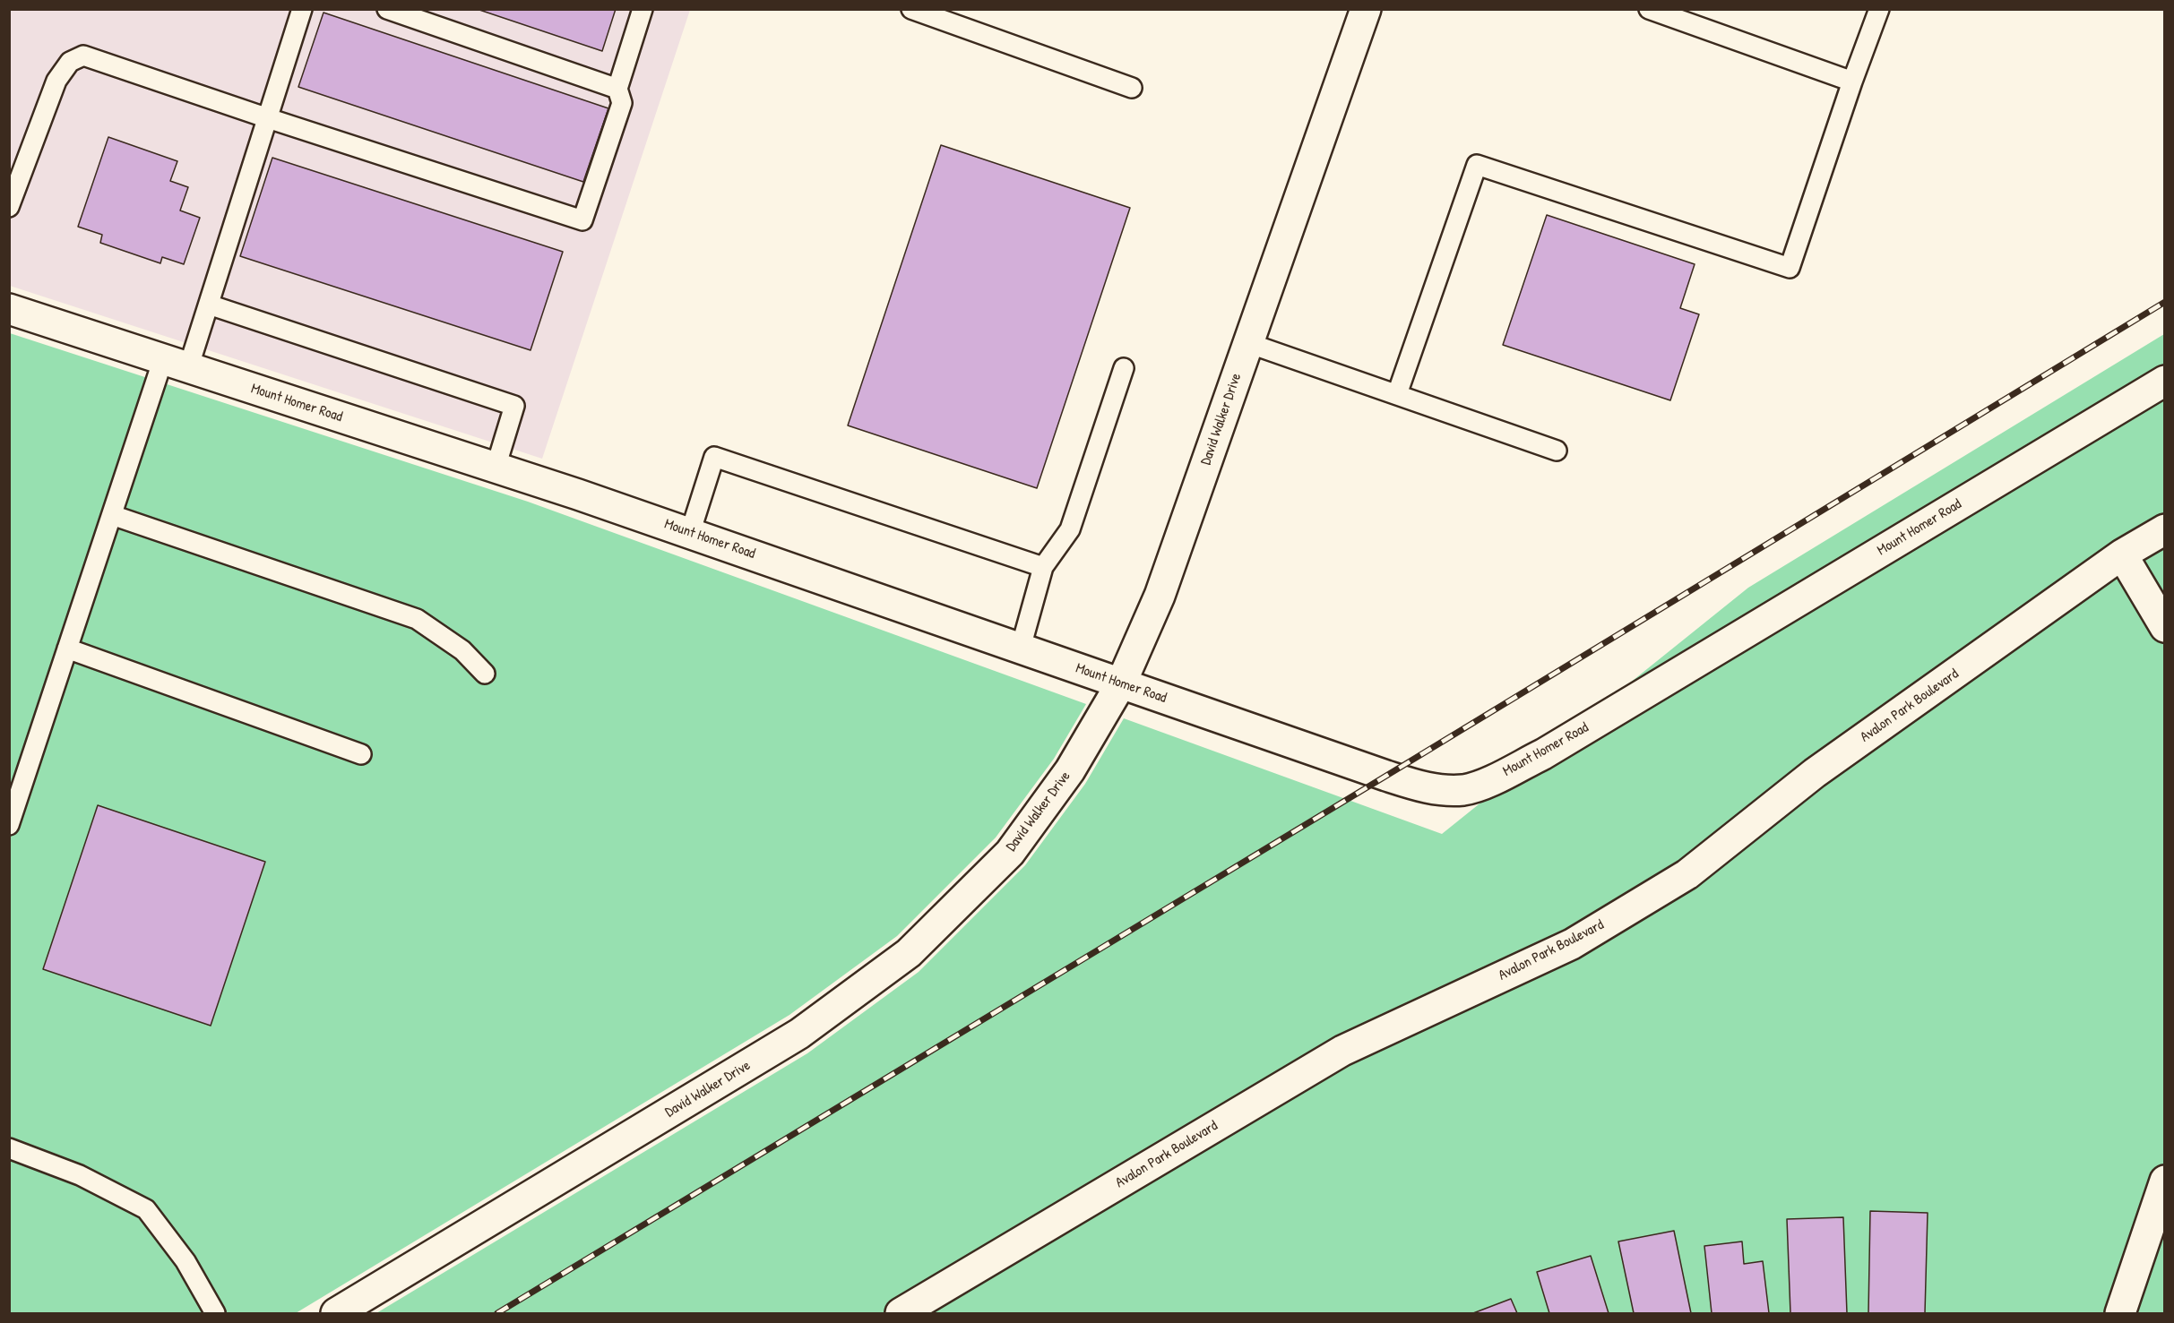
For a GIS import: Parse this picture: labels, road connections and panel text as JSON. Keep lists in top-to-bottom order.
{
  "streets": {
    "street": ["Mount Homer Road", "David Walker Drive", "Avalon Park Boulevard"]
  },
  "crossings": [
    ["Mount Homer Road", "David Walker Drive"]
  ]
}
